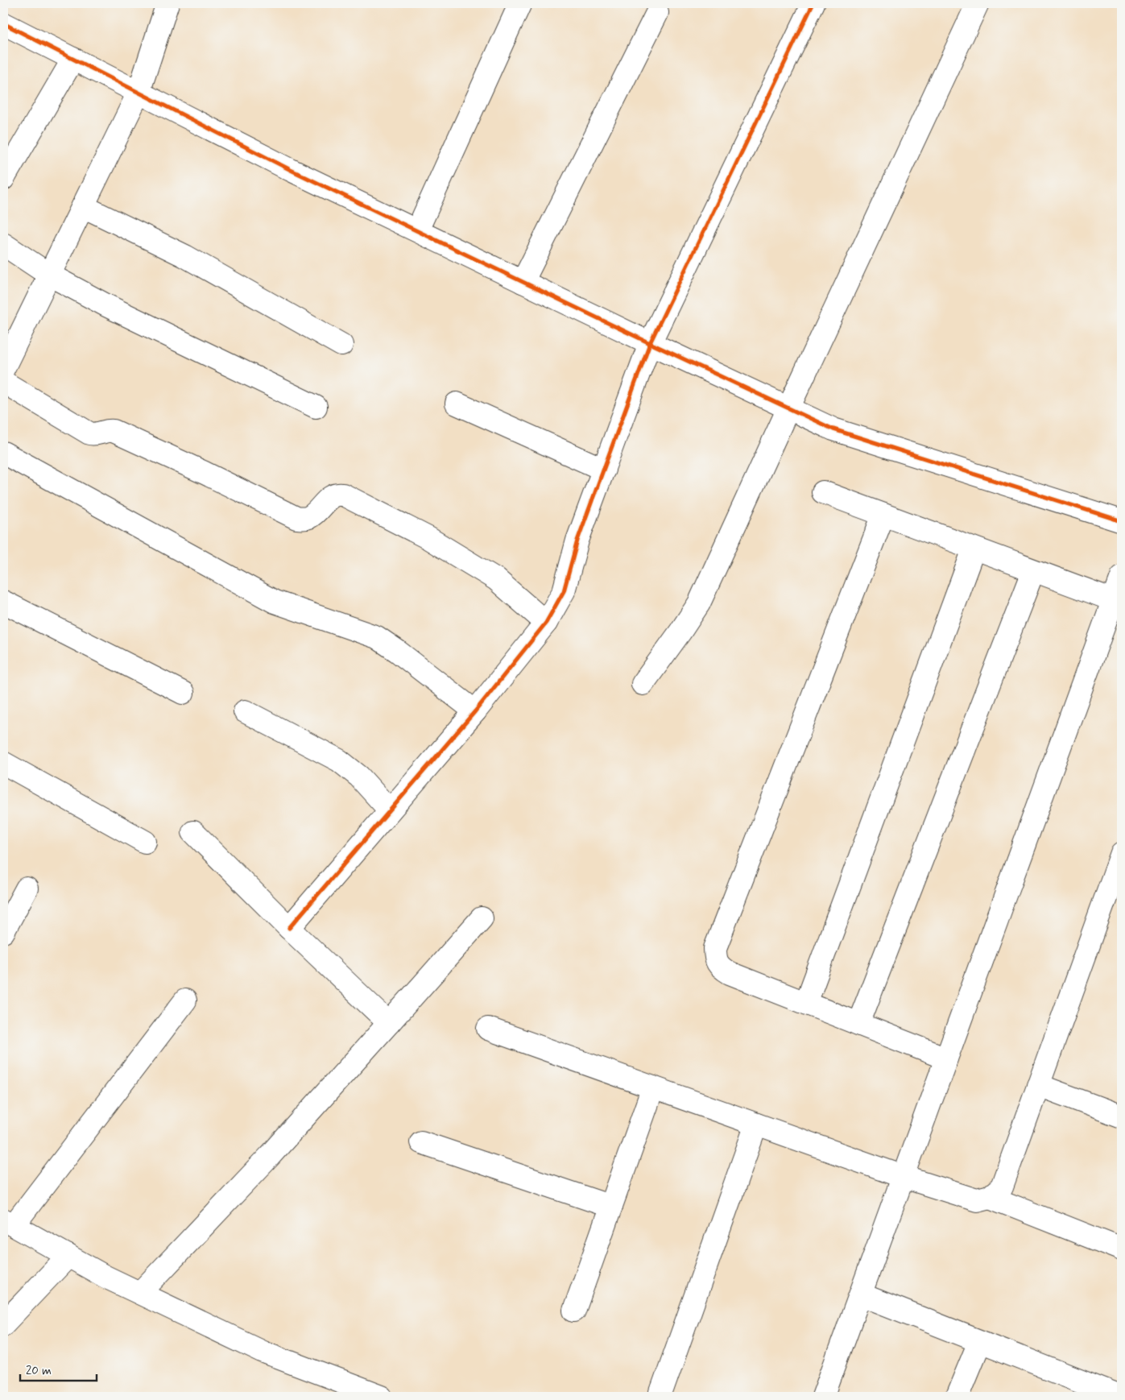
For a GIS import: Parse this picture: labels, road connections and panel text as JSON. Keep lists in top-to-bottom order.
{
  "scale_bar": "20 m"
}
